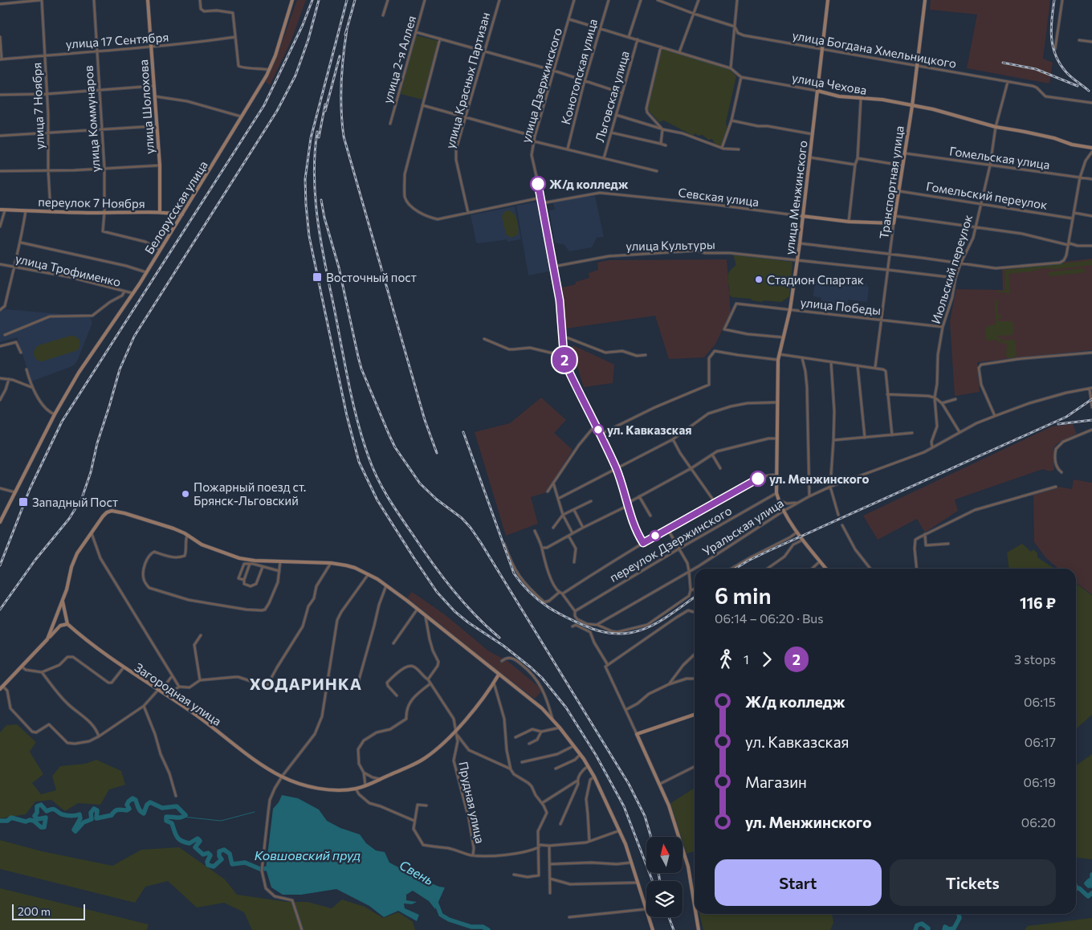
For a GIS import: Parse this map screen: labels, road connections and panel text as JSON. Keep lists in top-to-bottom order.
{
  "streets": {
    "street": [
      "улица 17 Сентября",
      "улица Богдана Хмельницкого",
      "улица 2-я Аллея",
      "Конотопская улица",
      "улица Красных Партизан",
      "улица Чехова",
      "улица Дзержинского",
      "Льговская улица",
      "улица 7 Ноября",
      "улица Шолохова",
      "улица Коммунаров",
      "Гомельская улица",
      "Транспортная улица",
      "Гомельский переулок",
      "Севская улица",
      "улица Менжинского",
      "переулок 7 Ноября",
      "Белорусская улица",
      "улица Культуры",
      "Июльский переулок",
      "улица Трофименко",
      "улица Победы",
      "Уральская улица",
      "переулок Дзержинского",
      "Загородная улица",
      "Прудная улица"
    ]
  },
  "crossings": [
    ["улица 17 Сентября", "улица 7 Ноября"],
    ["улица 17 Сентября", "улица Шолохова"],
    ["улица 17 Сентября", "улица Коммунаров"],
    ["улица Богдана Хмельницкого", "Транспортная улица"],
    ["улица Богдана Хмельницкого", "улица Менжинского"],
    ["улица Богдана Хмельницкого", "Июльский переулок"],
    ["улица Чехова", "Транспортная улица"],
    ["улица Чехова", "улица Менжинского"],
    ["улица Чехова", "Июльский переулок"],
    ["улица Дзержинского", "Севская улица"],
    ["улица Дзержинского", "улица Культуры"],
    ["улица 7 Ноября", "переулок 7 Ноября"],
    ["улица Шолохова", "переулок 7 Ноября"],
    ["улица Коммунаров", "переулок 7 Ноября"],
    ["улица Коммунаров", "Белорусская улица"],
    ["Гомельская улица", "Транспортная улица"],
    ["Гомельская улица", "Июльский переулок"],
    ["Транспортная улица", "Гомельский переулок"],
    ["Транспортная улица", "Севская улица"],
    ["Транспортная улица", "улица Культуры"],
    ["Транспортная улица", "улица Победы"],
    ["Гомельский переулок", "Июльский переулок"],
    ["Севская улица", "улица Менжинского"],
    ["улица Менжинского", "улица Культуры"],
    ["улица Менжинского", "улица Победы"],
    ["улица Менжинского", "Уральская улица"],
    ["улица Менжинского", "переулок Дзержинского"],
    ["переулок 7 Ноября", "Белорусская улица"],
    ["Белорусская улица", "улица Трофименко"],
    ["улица Культуры", "Июльский переулок"],
    ["Июльский переулок", "улица Победы"],
    ["Июльский переулок", "Уральская улица"],
    ["Загородная улица", "Прудная улица"]
  ],
  "districts": ["ХОДАРИНКА"],
  "water": ["Ковшовский пруд", "Свень"],
  "places": {
    "other": [
      "Ж/д колледж",
      "Стадион Спартак",
      "ул. Кавказская",
      "ул. Менжинского",
      "Пожарный поезд ст. Брянск-Льговский"
    ],
    "transit": ["Восточный пост", "Западный Пост"]
  },
  "lines": ["bus line 2"],
  "scale_bar": "200 m",
  "north": "top",
  "page": {
    "on_map": "2",
    "heading": ["6 min", "06:14 – 06:20 · Bus", "116 ₽"],
    "legs": ["1", "2", "3 stops"],
    "list": [
      {
        "name": "Ж/д колледж",
        "value": "06:15"
      },
      {
        "name": "ул. Кавказская",
        "value": "06:17"
      },
      {
        "name": "Магазин",
        "value": "06:19"
      },
      {
        "name": "ул. Менжинского",
        "value": "06:20"
      }
    ],
    "buttons": ["Start", "Tickets"],
    "scale": "200 m"
  }
}
